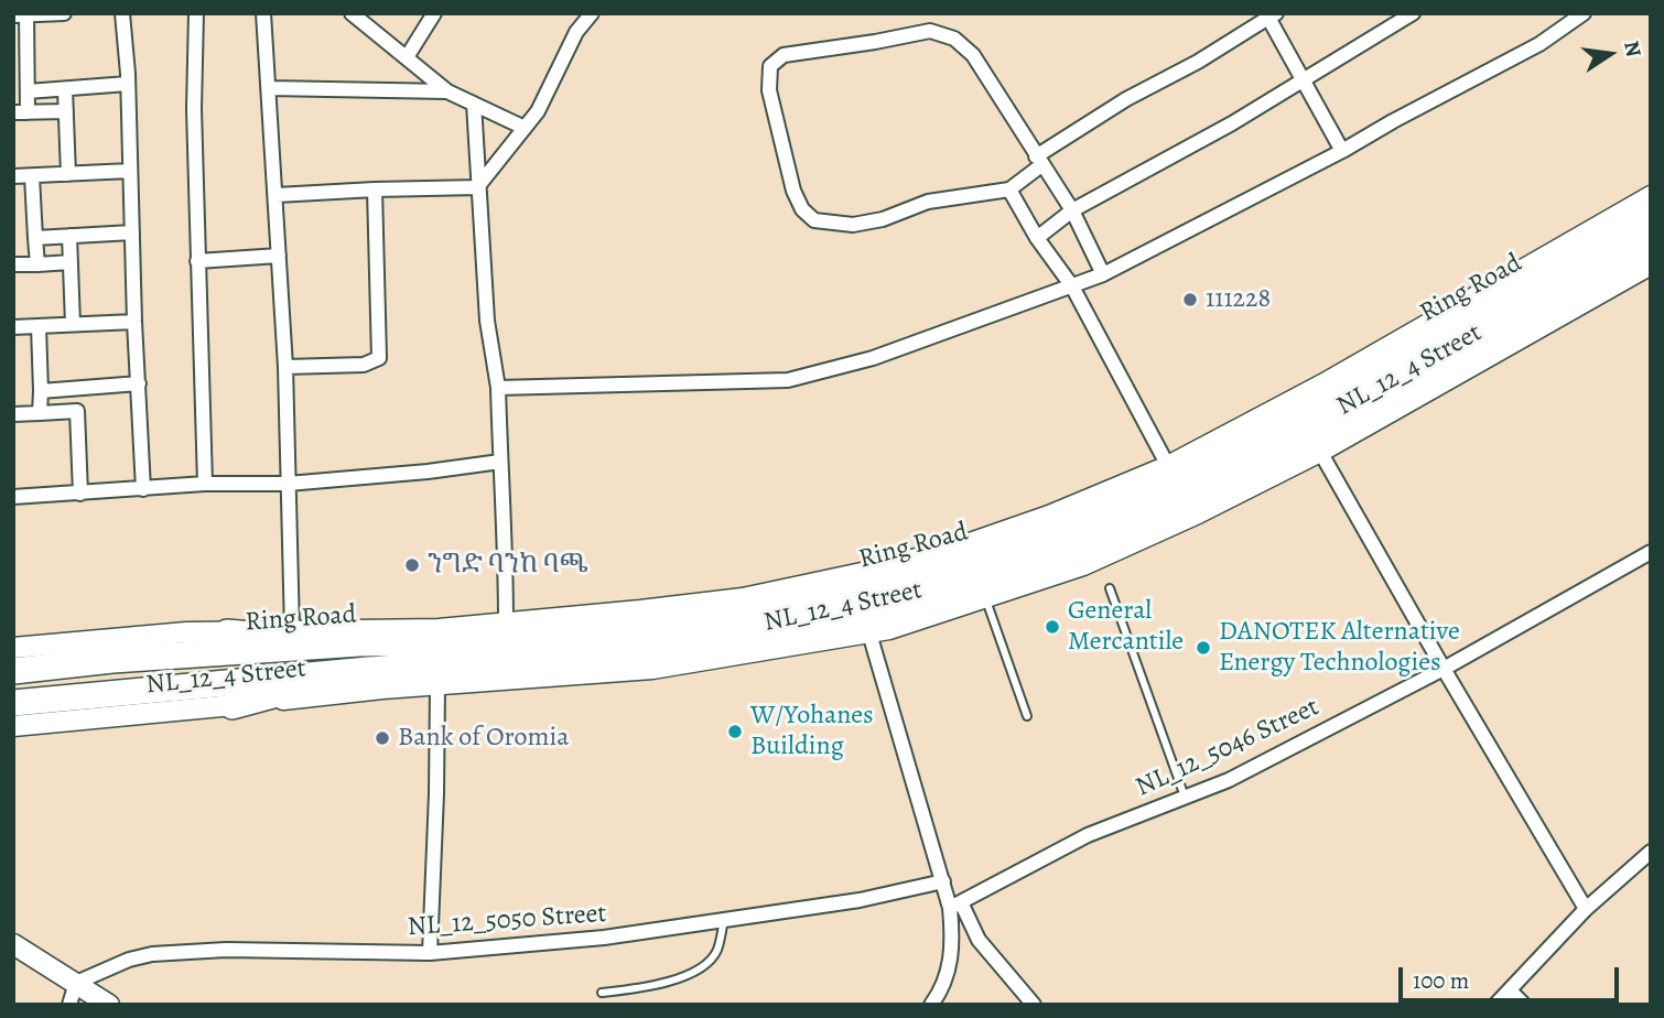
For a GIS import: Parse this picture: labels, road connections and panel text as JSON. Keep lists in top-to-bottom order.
{
  "streets": {
    "highway": ["Ring Road"],
    "street": ["NL_12_4 Street", "NL_12_5046 Street", "NL_12_5050 Street"]
  },
  "places": [
    "111228",
    "ንግድ ባንከ ባጫ",
    "General Mercantile",
    "DANOTEK Alternative Energy Technologies",
    "W/Yohanes Building",
    "Bank of Oromia"
  ],
  "scale_bar": "100 m",
  "north": "right"
}
